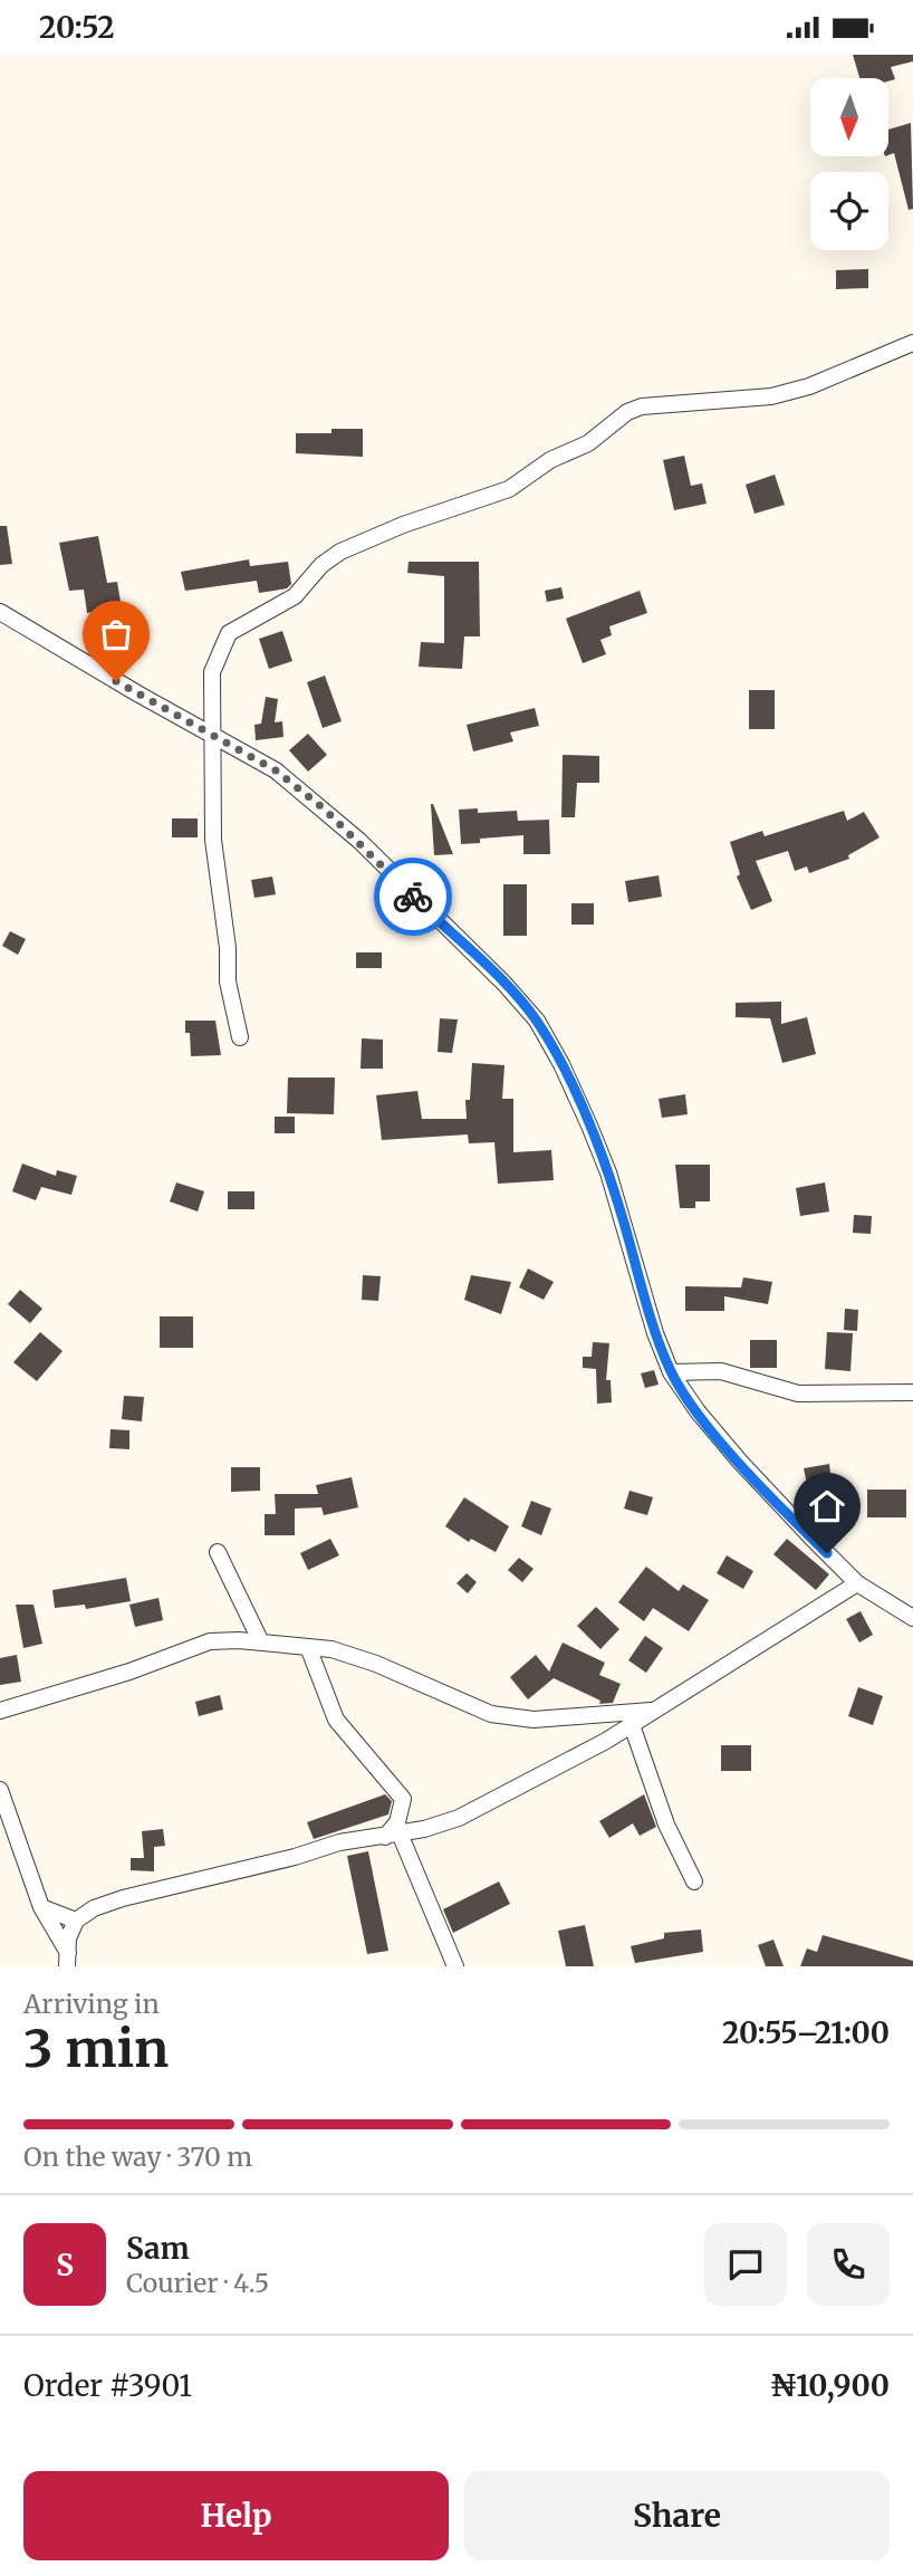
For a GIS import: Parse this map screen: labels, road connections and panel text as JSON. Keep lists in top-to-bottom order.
{
  "north": "bottom",
  "page": {
    "status": "20:52",
    "heading": ["3 min", "Arriving in", "20:55–21:00"],
    "panel": [
      "Sam",
      "Courier · 4.5",
      "Order #3901",
      "₦10,900"
    ],
    "bar": "On the way · 370 m",
    "round": "S",
    "buttons": ["Help", "Share"]
  }
}
